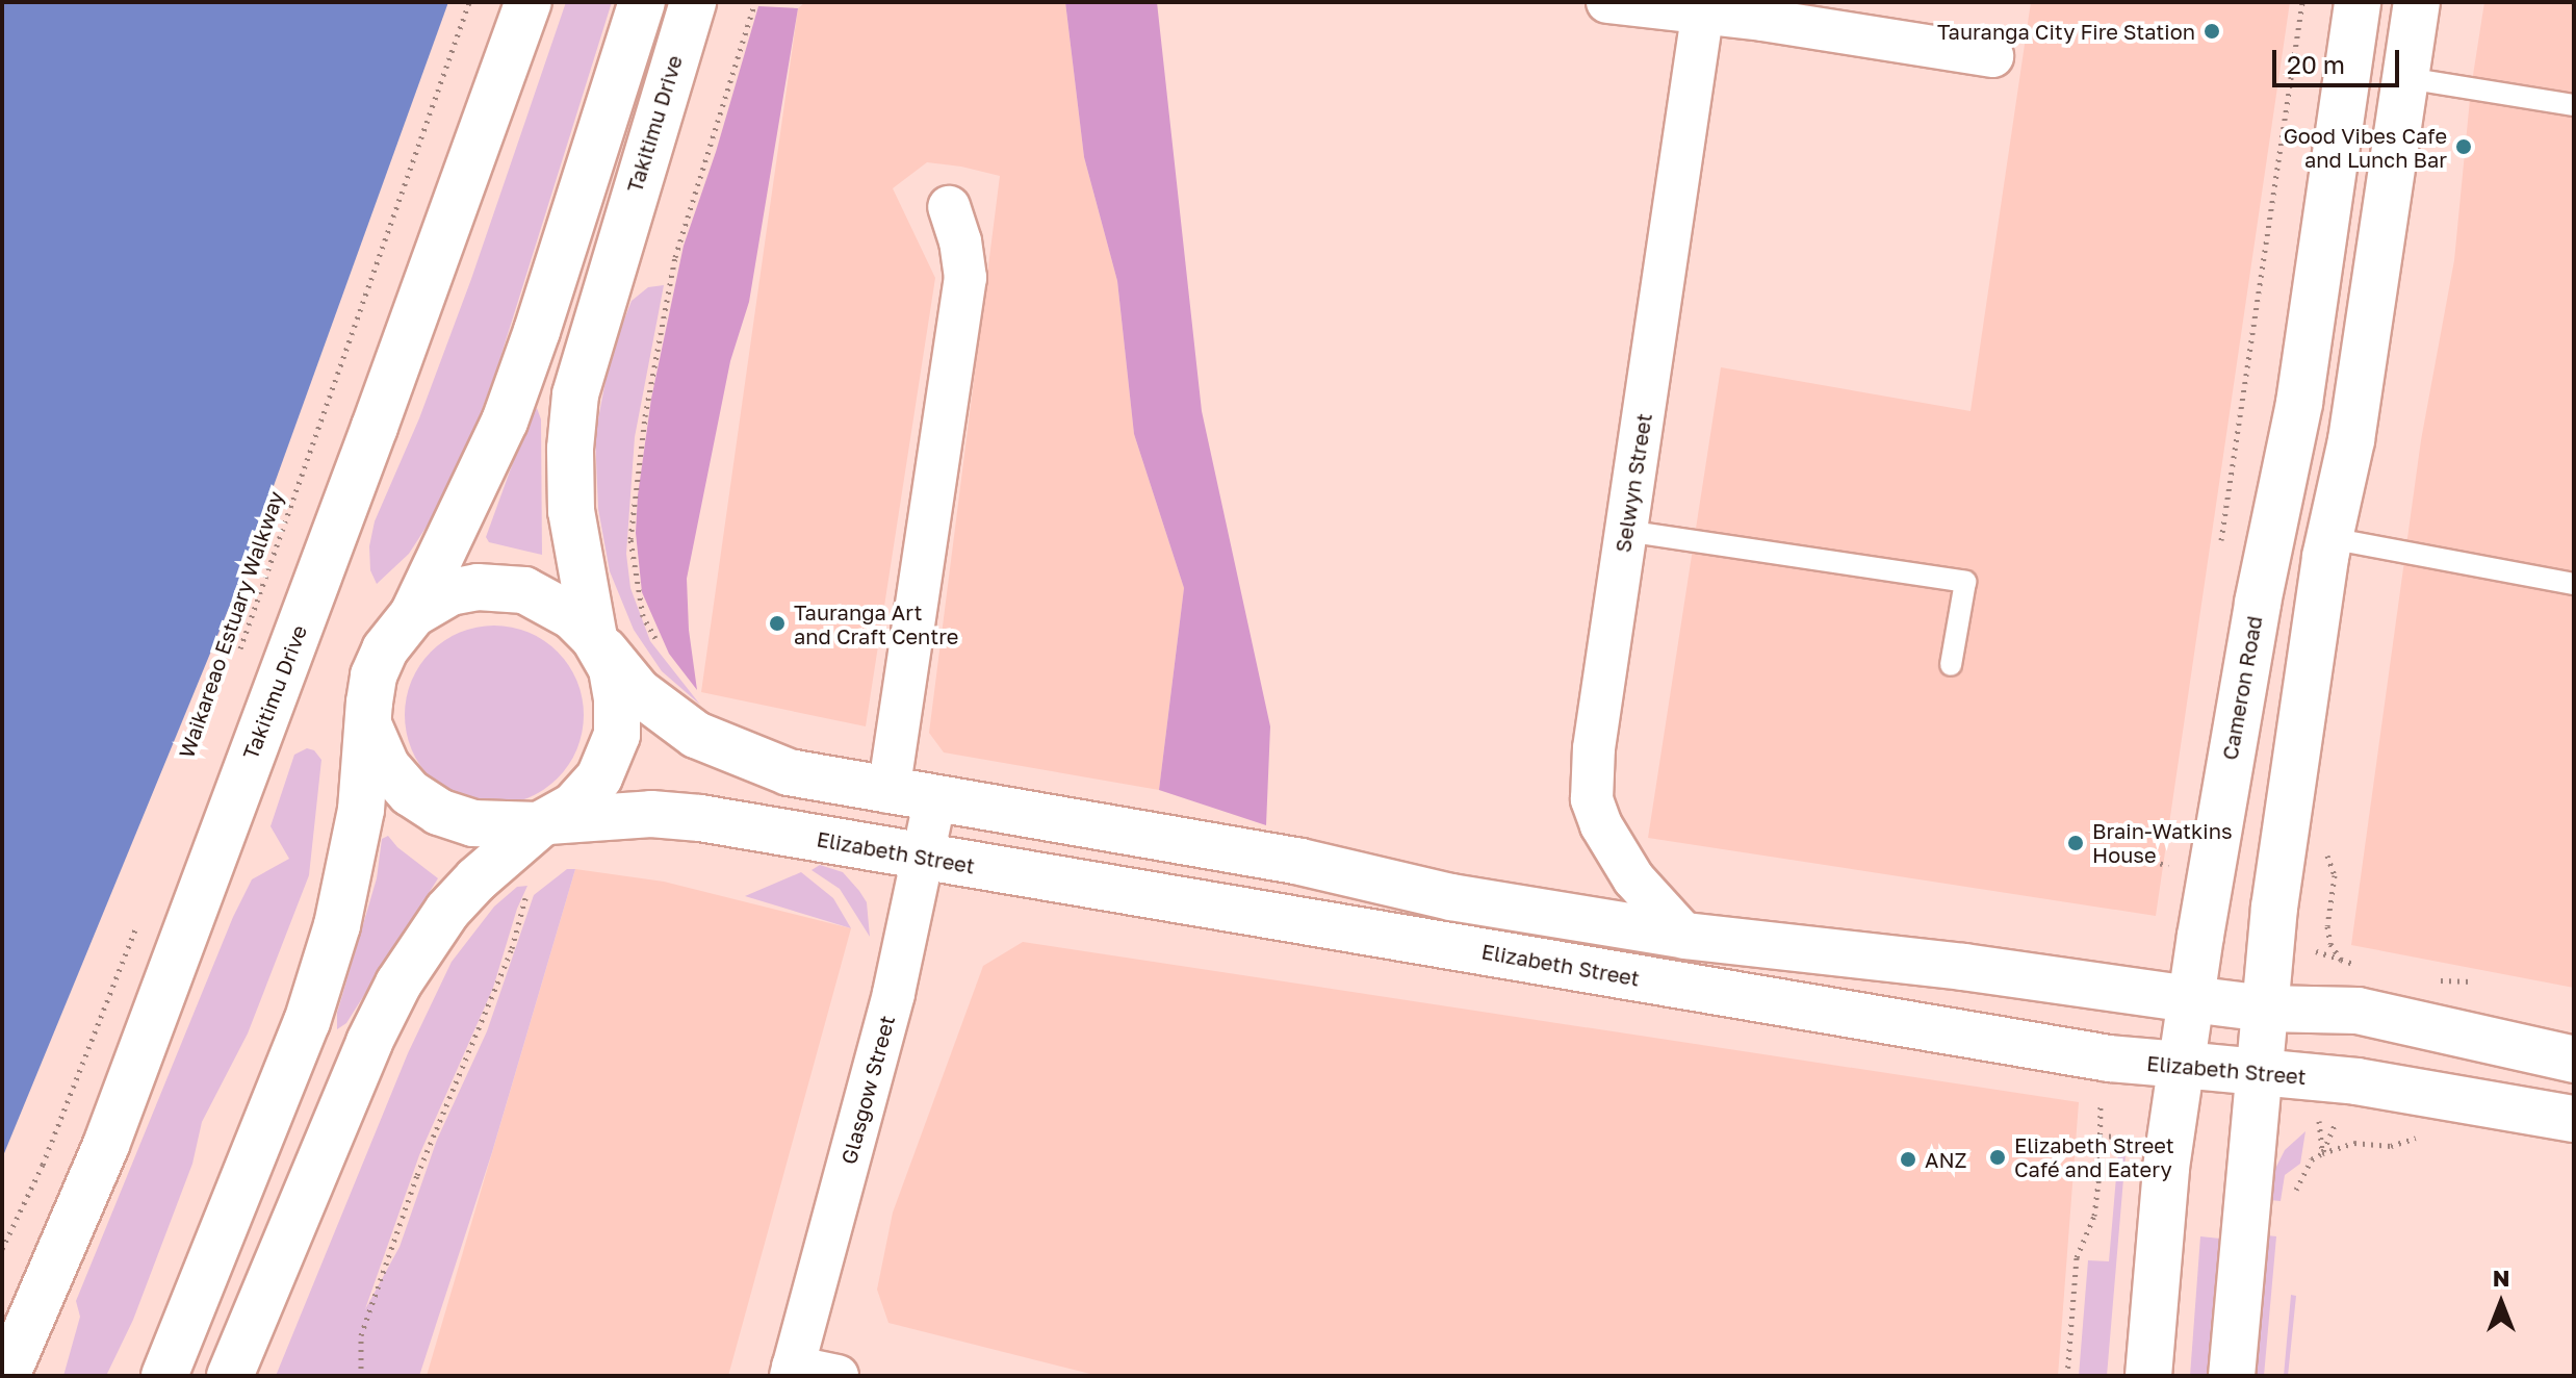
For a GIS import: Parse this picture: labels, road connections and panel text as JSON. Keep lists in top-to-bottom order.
{
  "streets": {
    "main road": ["Takitimu Drive", "Cameron Road", "Elizabeth Street"],
    "street": ["Selwyn Street", "Glasgow Street"],
    "path": ["Waikareao Estuary Walkway"]
  },
  "crossings": [
    ["Takitimu Drive", "Elizabeth Street"],
    ["Cameron Road", "Elizabeth Street"],
    ["Elizabeth Street", "Glasgow Street"]
  ],
  "places": [
    "Tauranga City Fire Station",
    "Good Vibes Cafe and Lunch Bar",
    "Tauranga Art and Craft Centre",
    "Brain-Watkins House",
    "Elizabeth Street Café and Eatery",
    "ANZ"
  ],
  "scale_bar": "20 m",
  "north": "top"
}
